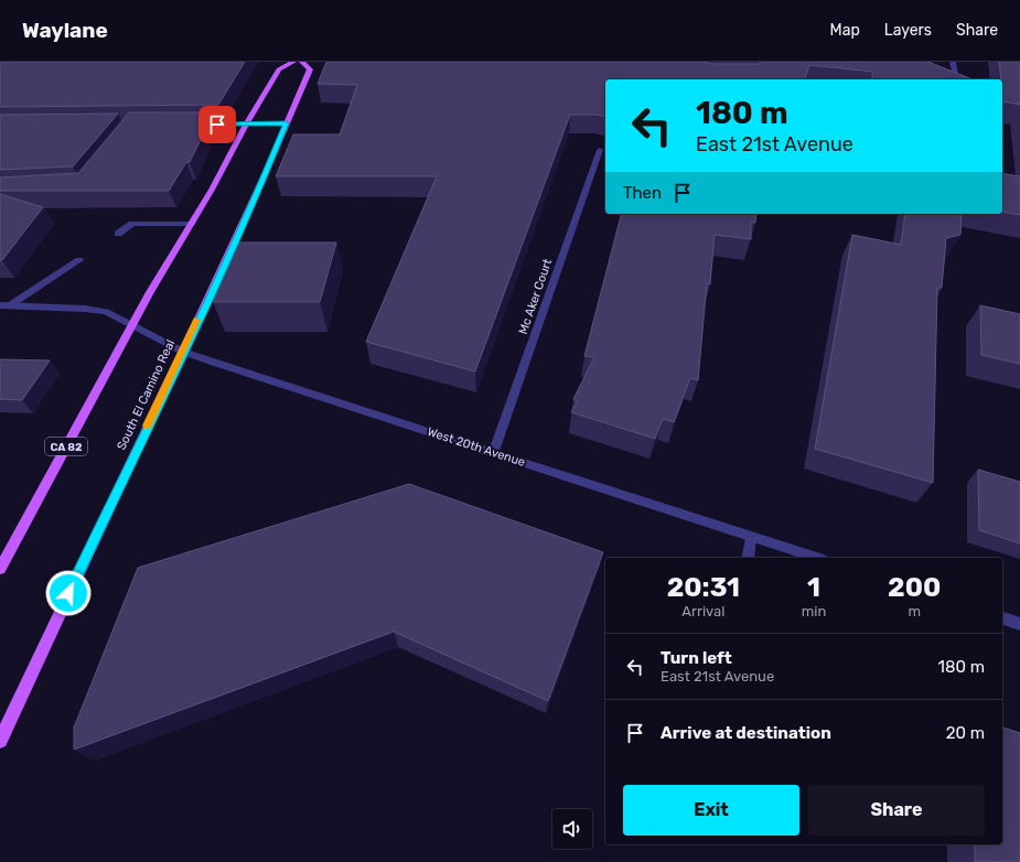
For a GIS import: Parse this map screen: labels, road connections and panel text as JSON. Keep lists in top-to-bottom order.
{
  "streets": {
    "main road": ["South El Camino Real", "CA 82"],
    "street": ["Mc Aker Court", "West 20th Avenue"]
  },
  "crossings": [
    ["Mc Aker Court", "West 20th Avenue"],
    ["South El Camino Real", "West 20th Avenue"],
    ["CA 82", "West 20th Avenue"]
  ],
  "page": {
    "header": "Waylane",
    "nav": ["Map", "Layers", "Share"],
    "turn": ["180 m", "East 21st Avenue"],
    "then": "Then",
    "eta": [
      "20:31",
      "Arrival",
      "1",
      "min",
      "200",
      "m"
    ],
    "list": [
      {
        "name": "Turn left",
        "note": "East 21st Avenue",
        "value": "180 m"
      },
      {
        "name": "Arrive at destination",
        "value": "20 m"
      }
    ],
    "buttons": ["Exit", "Share"]
  }
}
